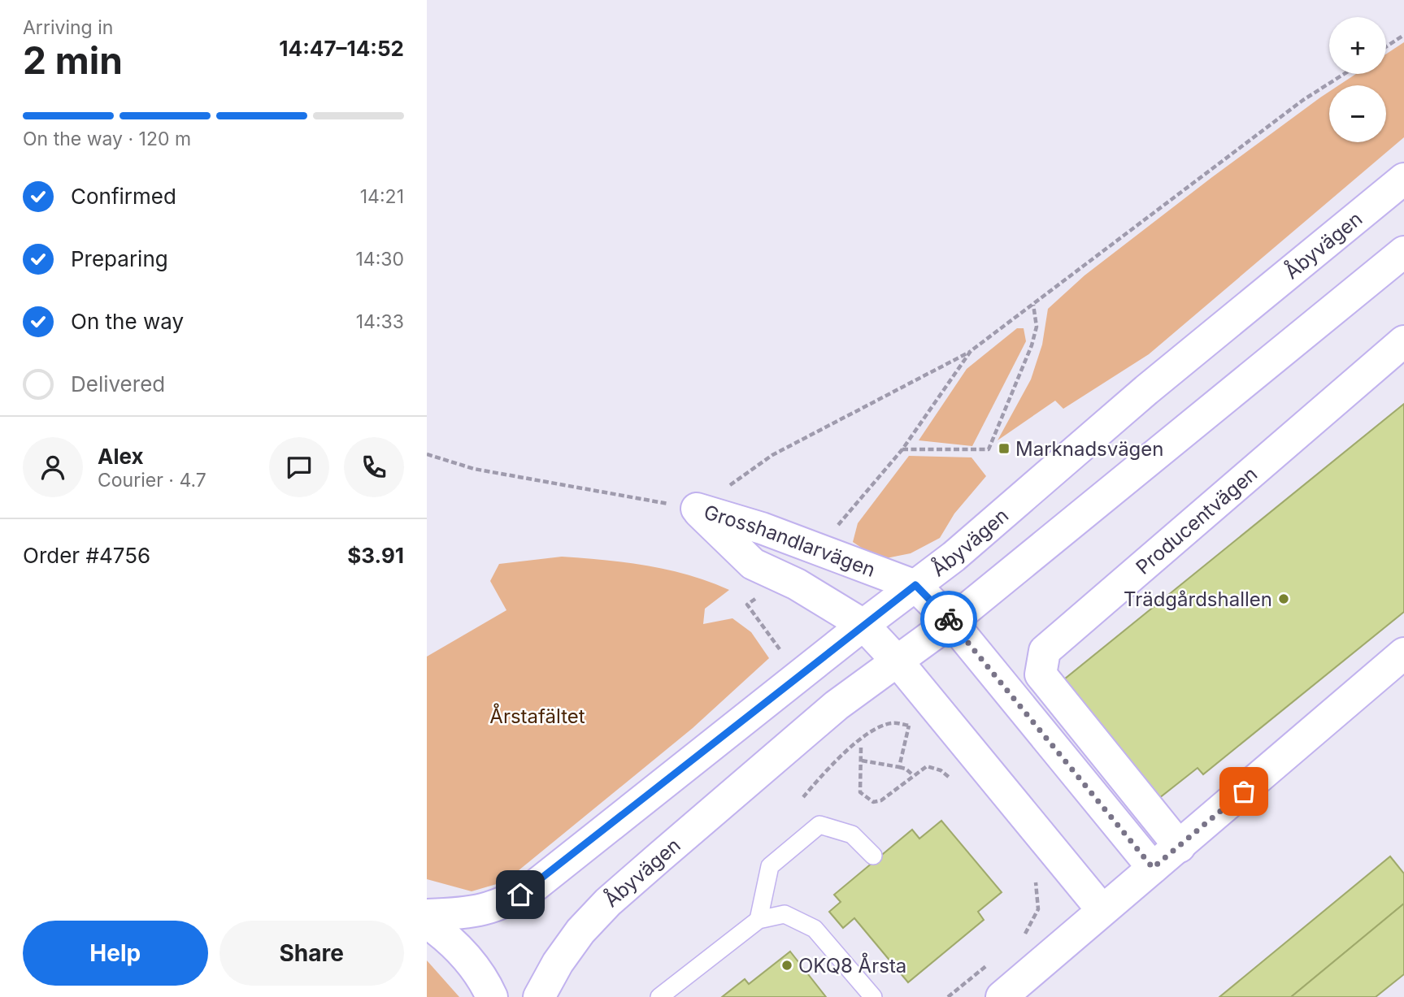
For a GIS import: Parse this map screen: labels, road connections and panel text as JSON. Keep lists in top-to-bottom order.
{
  "streets": {
    "street": ["Åbyvägen", "Producentvägen", "Grosshandlarvägen"]
  },
  "crossings": [
    ["Åbyvägen", "Grosshandlarvägen"]
  ],
  "parks": ["Årstafältet"],
  "places": {
    "transit": ["Marknadsvägen"],
    "other": ["Trädgårdshallen", "OKQ8 Årsta"]
  },
  "page": {
    "heading": ["2 min", "Arriving in", "14:47–14:52"],
    "panel": [
      "Alex",
      "Courier · 4.7",
      "Order #4756",
      "$3.91"
    ],
    "map_buttons": ["+", "−"],
    "bar": "On the way · 120 m",
    "list": [
      ["Confirmed", "14:21"],
      ["Preparing", "14:30"],
      ["On the way", "14:33"],
      "Delivered"
    ],
    "buttons": ["Help", "Share"]
  }
}
